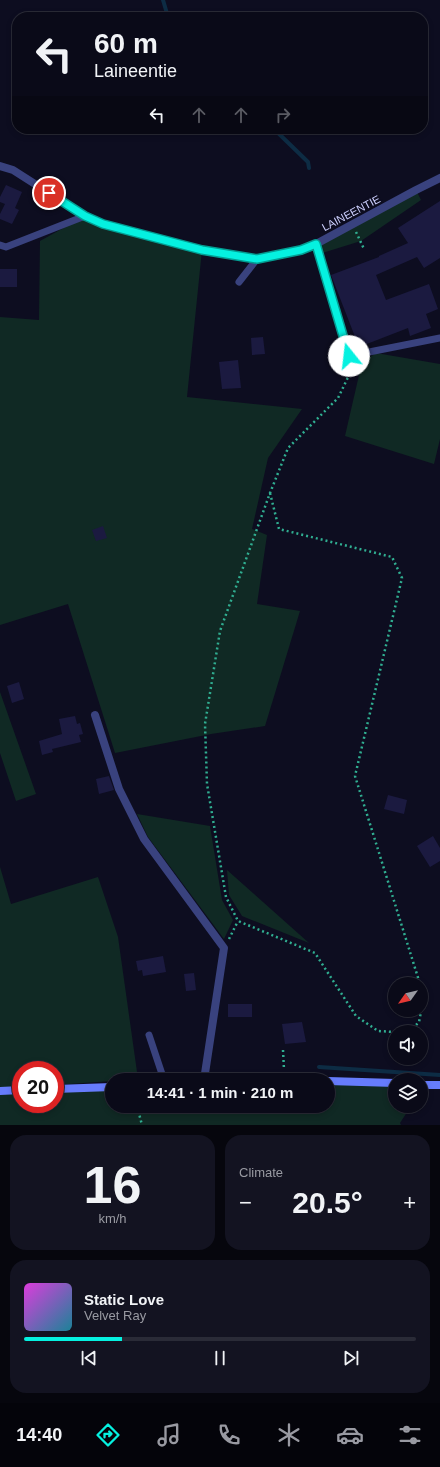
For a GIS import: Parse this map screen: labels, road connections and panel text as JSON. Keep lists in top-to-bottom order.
{
  "streets": {
    "street": ["LAINEENTIE"]
  },
  "north": "bottom left",
  "page": {
    "turn": ["60 m", "Laineentie"],
    "limit": "20",
    "trip": "14:41 · 1 min · 210 m",
    "tile": [
      ["16", "km/h"],
      "Climate"
    ],
    "heat": ["−", "20.5°", "+"],
    "song": ["Static Love", "Velvet Ray"],
    "tabs": "14:40"
  }
}
